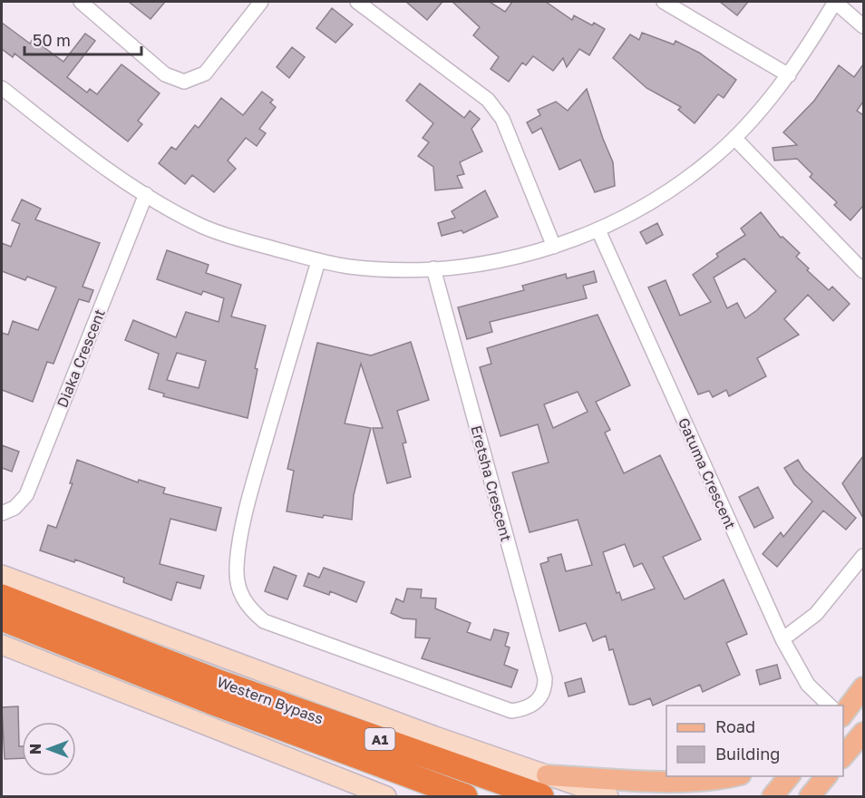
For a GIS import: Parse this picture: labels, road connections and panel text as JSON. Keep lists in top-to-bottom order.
{
  "streets": {
    "highway": ["Western Bypass", "A1"],
    "street": ["Diaka Crescent", "Gatuma Crescent", "Eretsha Crescent"]
  },
  "legend": ["Road", "Building"],
  "scale_bar": "50 m",
  "north": "left"
}
